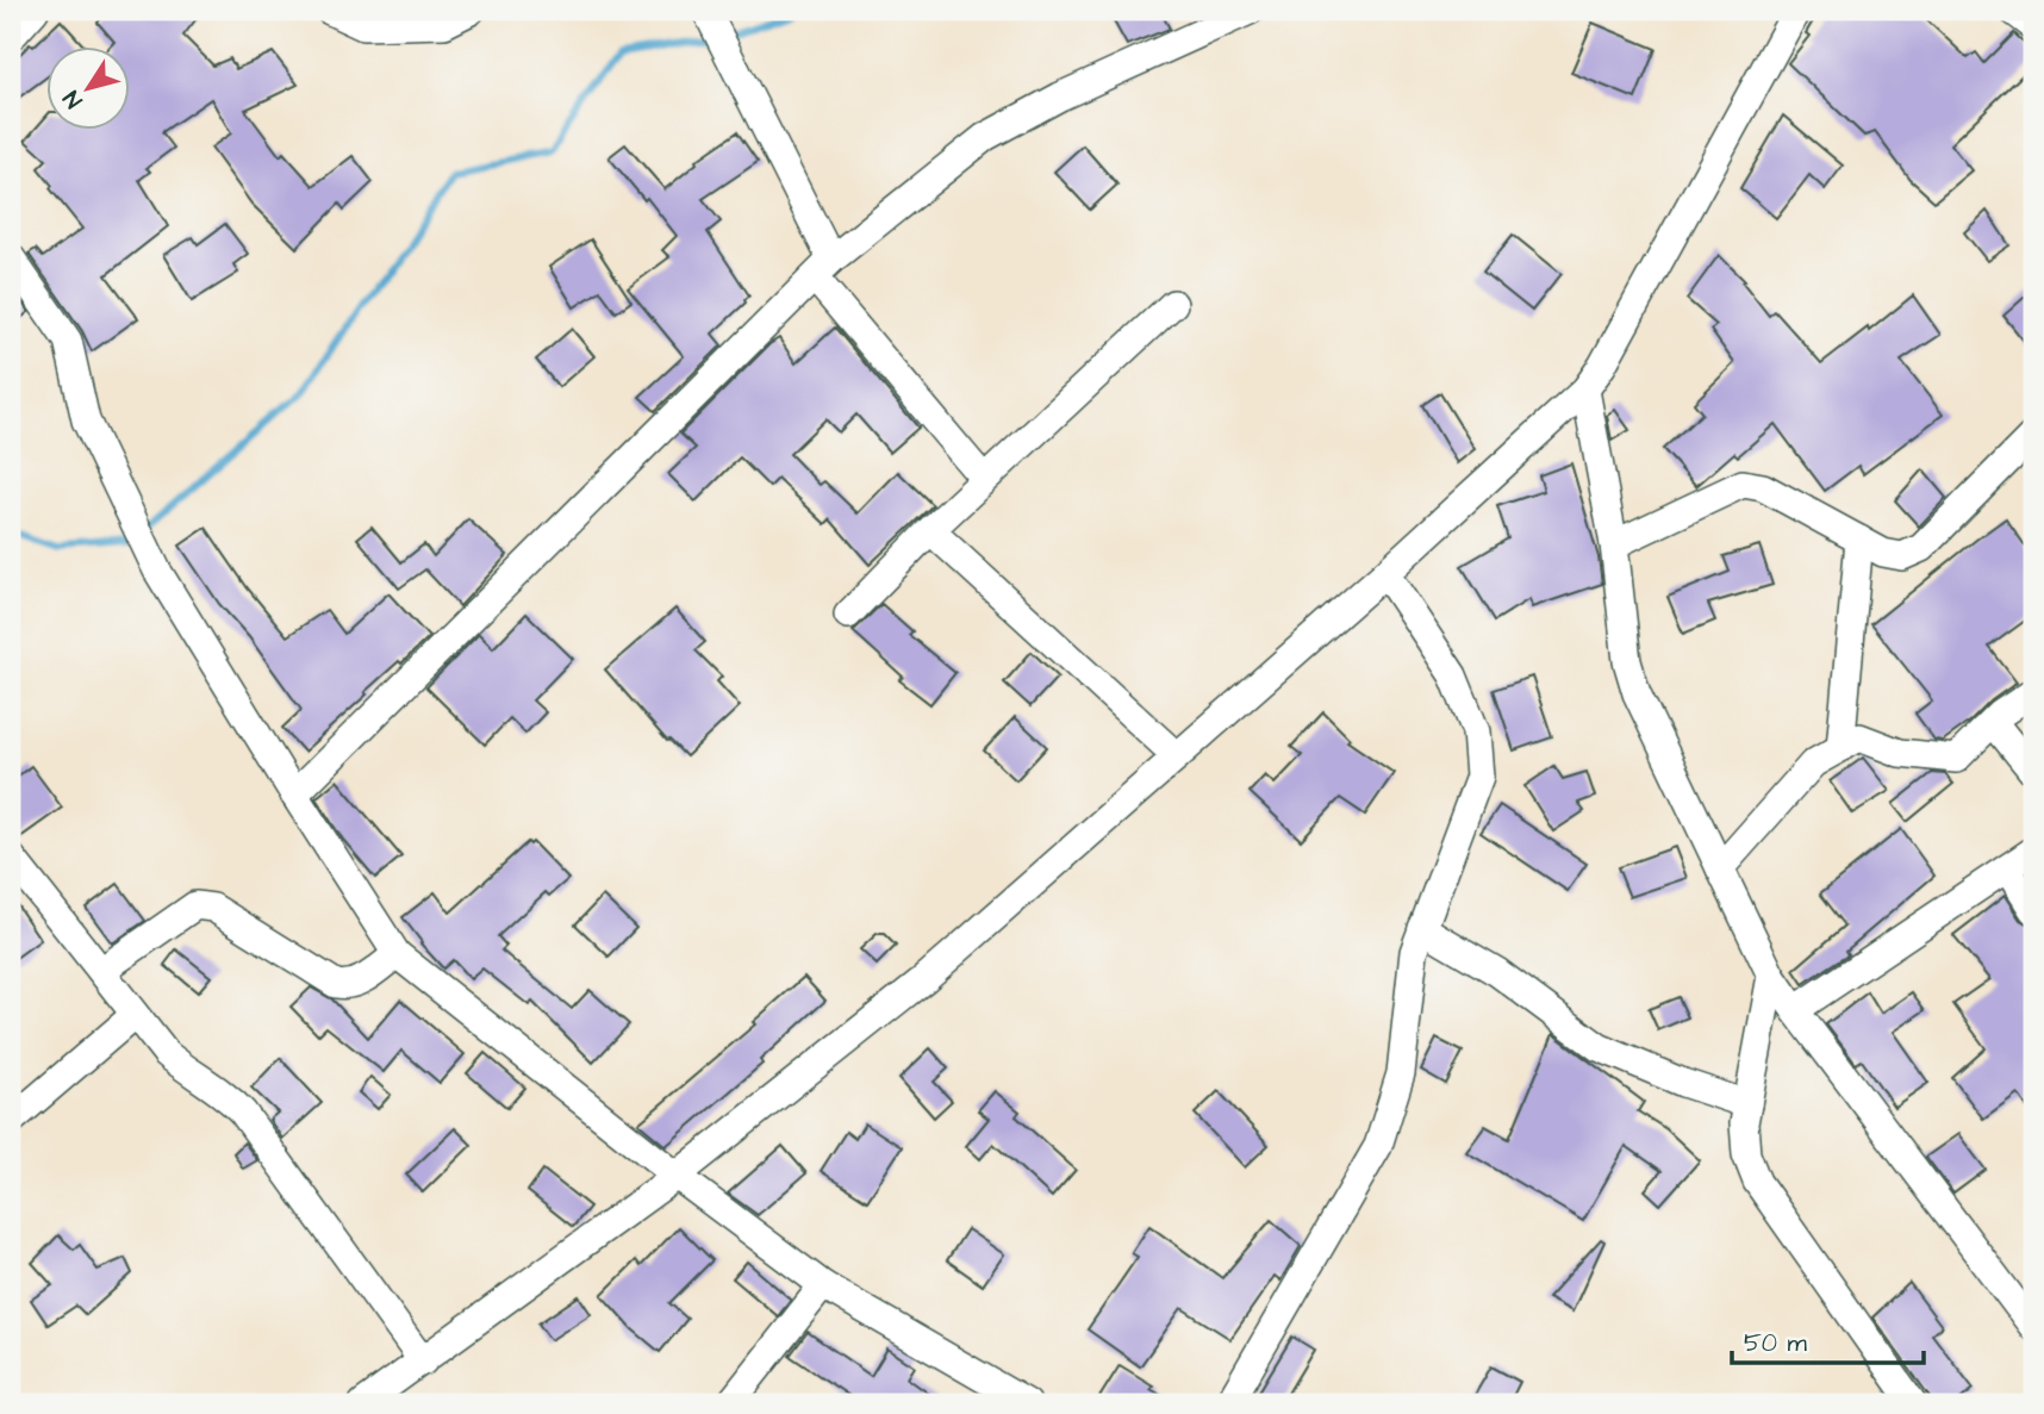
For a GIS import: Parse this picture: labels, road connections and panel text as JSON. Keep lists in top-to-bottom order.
{
  "scale_bar": "50 m",
  "north": "bottom left"
}
